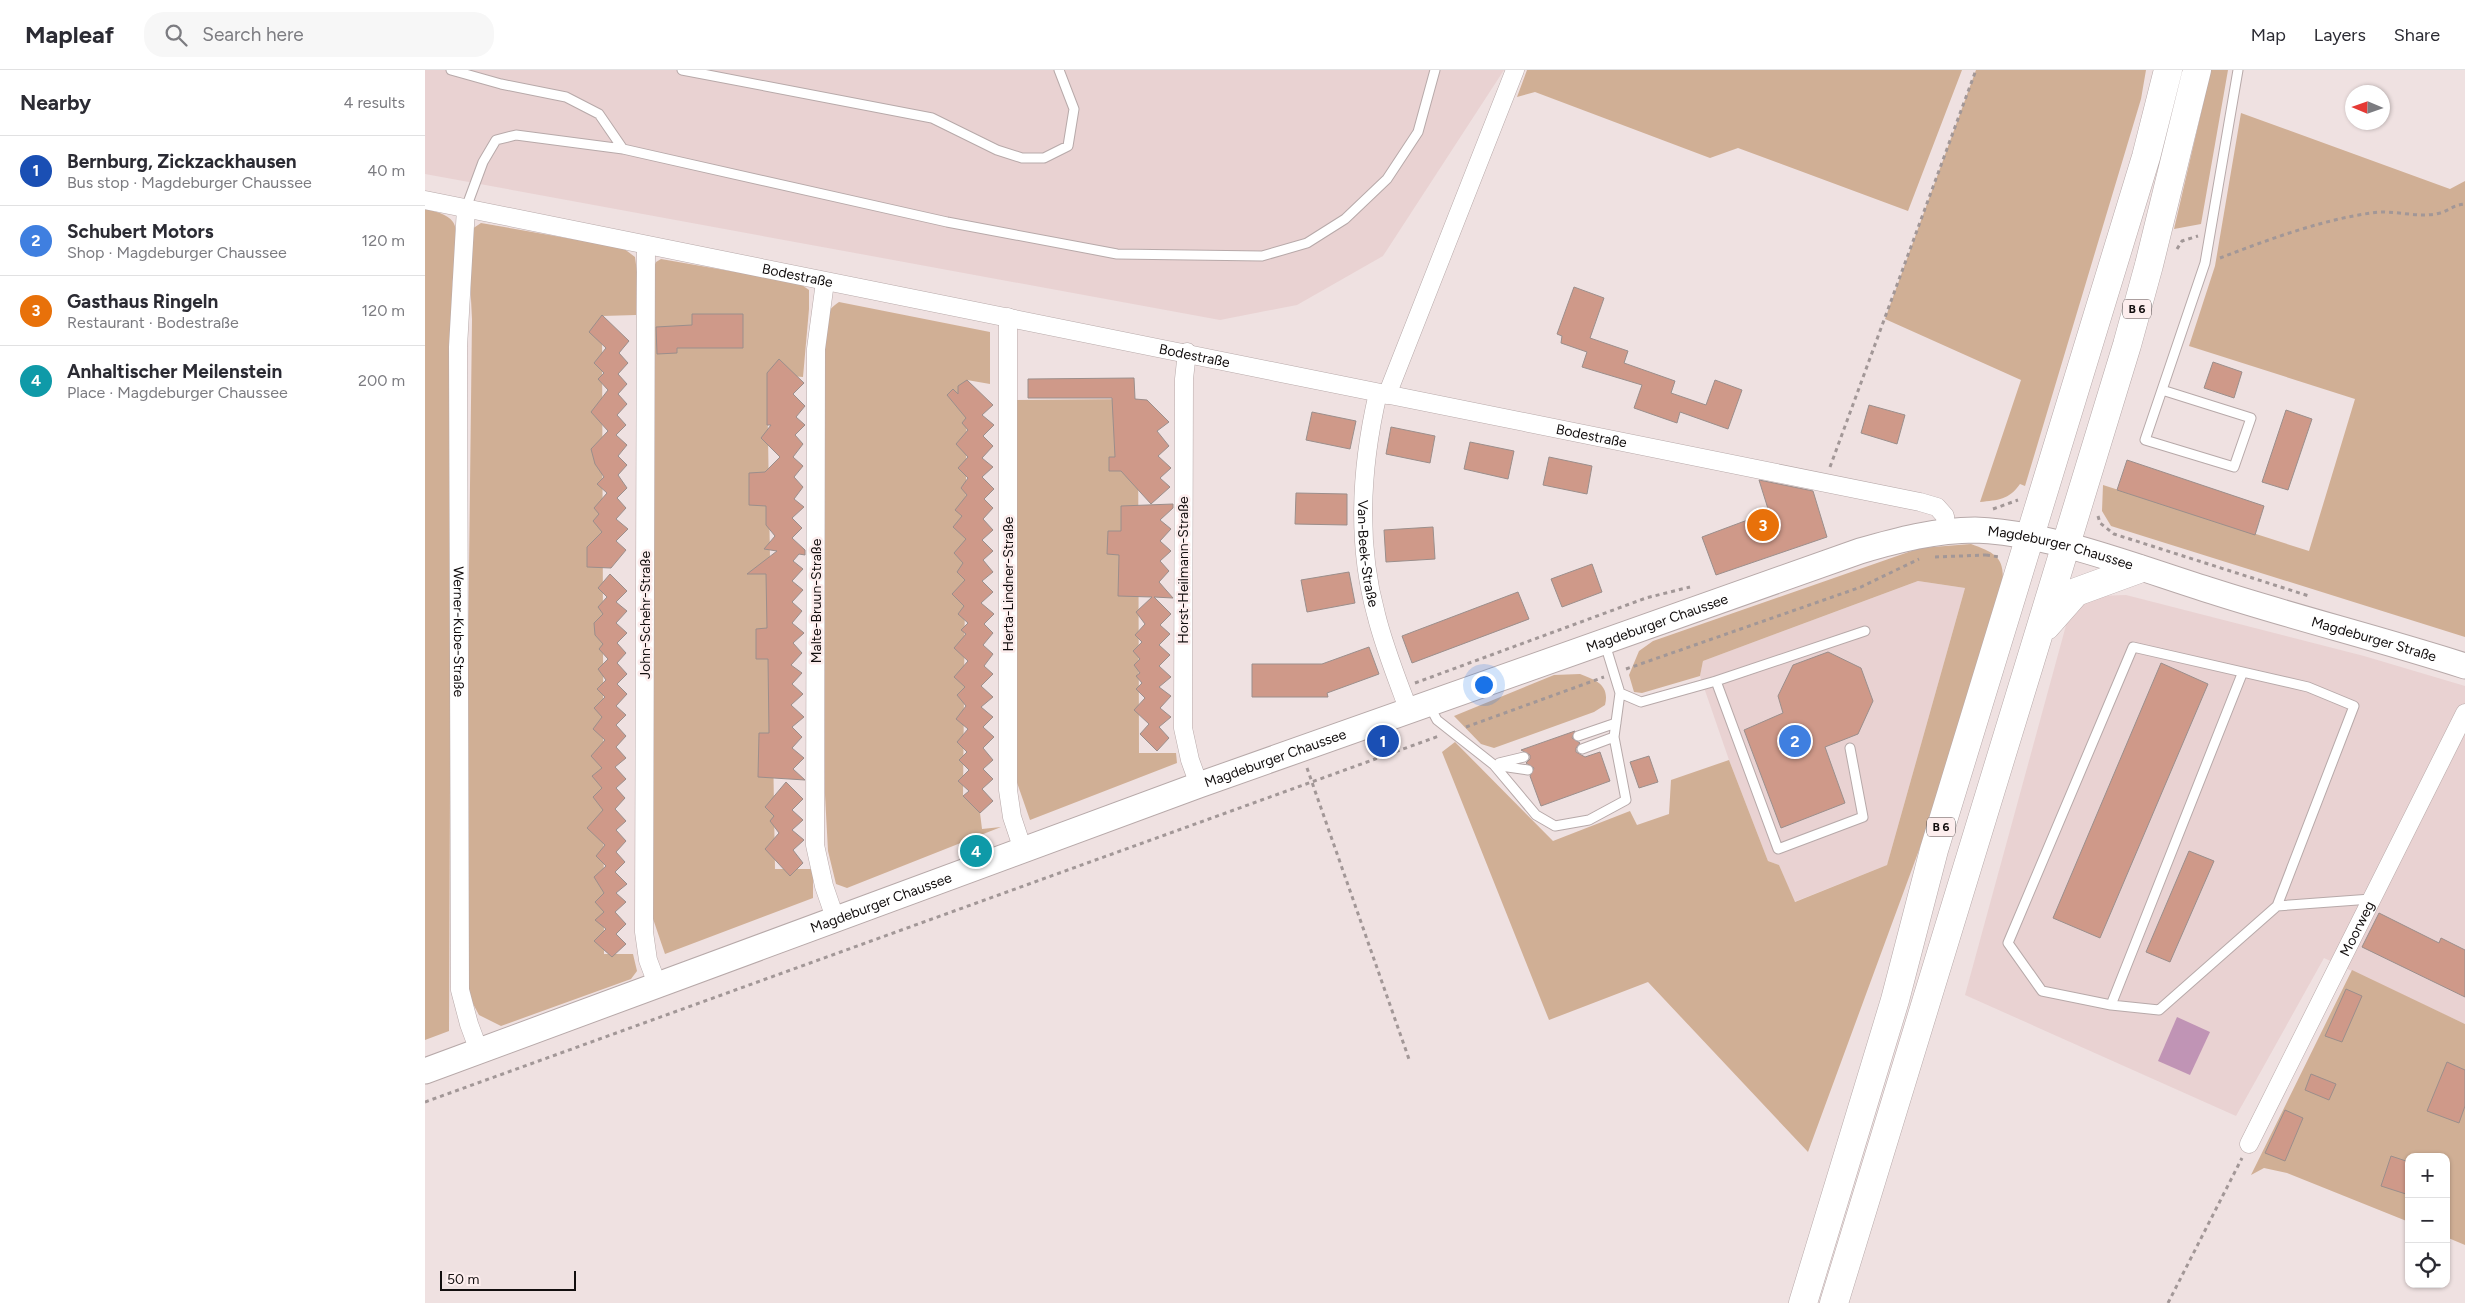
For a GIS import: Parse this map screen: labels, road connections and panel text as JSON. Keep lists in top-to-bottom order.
{
  "streets": {
    "main road": ["B 6", "Magdeburger Chaussee", "Magdeburger Straße"],
    "street": [
      "Bodestraße",
      "Van-Beek-Straße",
      "Horst-Heilmann-Straße",
      "Herta-Lindner-Straße",
      "Malte-Bruun-Straße",
      "John-Schehr-Straße",
      "Werner-Kube-Straße",
      "Moorweg"
    ]
  },
  "crossings": [
    ["Bodestraße", "Magdeburger Chaussee"],
    ["Bodestraße", "Van-Beek-Straße"],
    ["Bodestraße", "Horst-Heilmann-Straße"],
    ["Bodestraße", "Herta-Lindner-Straße"],
    ["Bodestraße", "Malte-Bruun-Straße"],
    ["Bodestraße", "John-Schehr-Straße"],
    ["Bodestraße", "Werner-Kube-Straße"],
    ["B 6", "Magdeburger Chaussee"],
    ["Magdeburger Chaussee", "Van-Beek-Straße"],
    ["Magdeburger Chaussee", "Horst-Heilmann-Straße"],
    ["Magdeburger Chaussee", "Herta-Lindner-Straße"],
    ["Magdeburger Chaussee", "Malte-Bruun-Straße"],
    ["Magdeburger Chaussee", "John-Schehr-Straße"],
    ["Magdeburger Chaussee", "Werner-Kube-Straße"],
    ["Magdeburger Chaussee", "Magdeburger Straße"]
  ],
  "scale_bar": "50 m",
  "north": "left",
  "page": {
    "header": "Mapleaf",
    "search": "Search here",
    "nav": ["Map", "Layers", "Share"],
    "heading": ["Nearby", "4 results"],
    "list": [
      {
        "mark": "1",
        "name": "Bernburg, Zickzackhausen",
        "note": "Bus stop · Magdeburger Chaussee",
        "value": "40 m"
      },
      {
        "mark": "2",
        "name": "Schubert Motors",
        "note": "Shop · Magdeburger Chaussee",
        "value": "120 m"
      },
      {
        "mark": "3",
        "name": "Gasthaus Ringeln",
        "note": "Restaurant · Bodestraße",
        "value": "120 m"
      },
      {
        "mark": "4",
        "name": "Anhaltischer Meilenstein",
        "note": "Place · Magdeburger Chaussee",
        "value": "200 m"
      }
    ],
    "pins": [
      "3",
      "1",
      "2",
      "4"
    ],
    "map_buttons": ["+", "−"],
    "scale": "50 m"
  }
}
